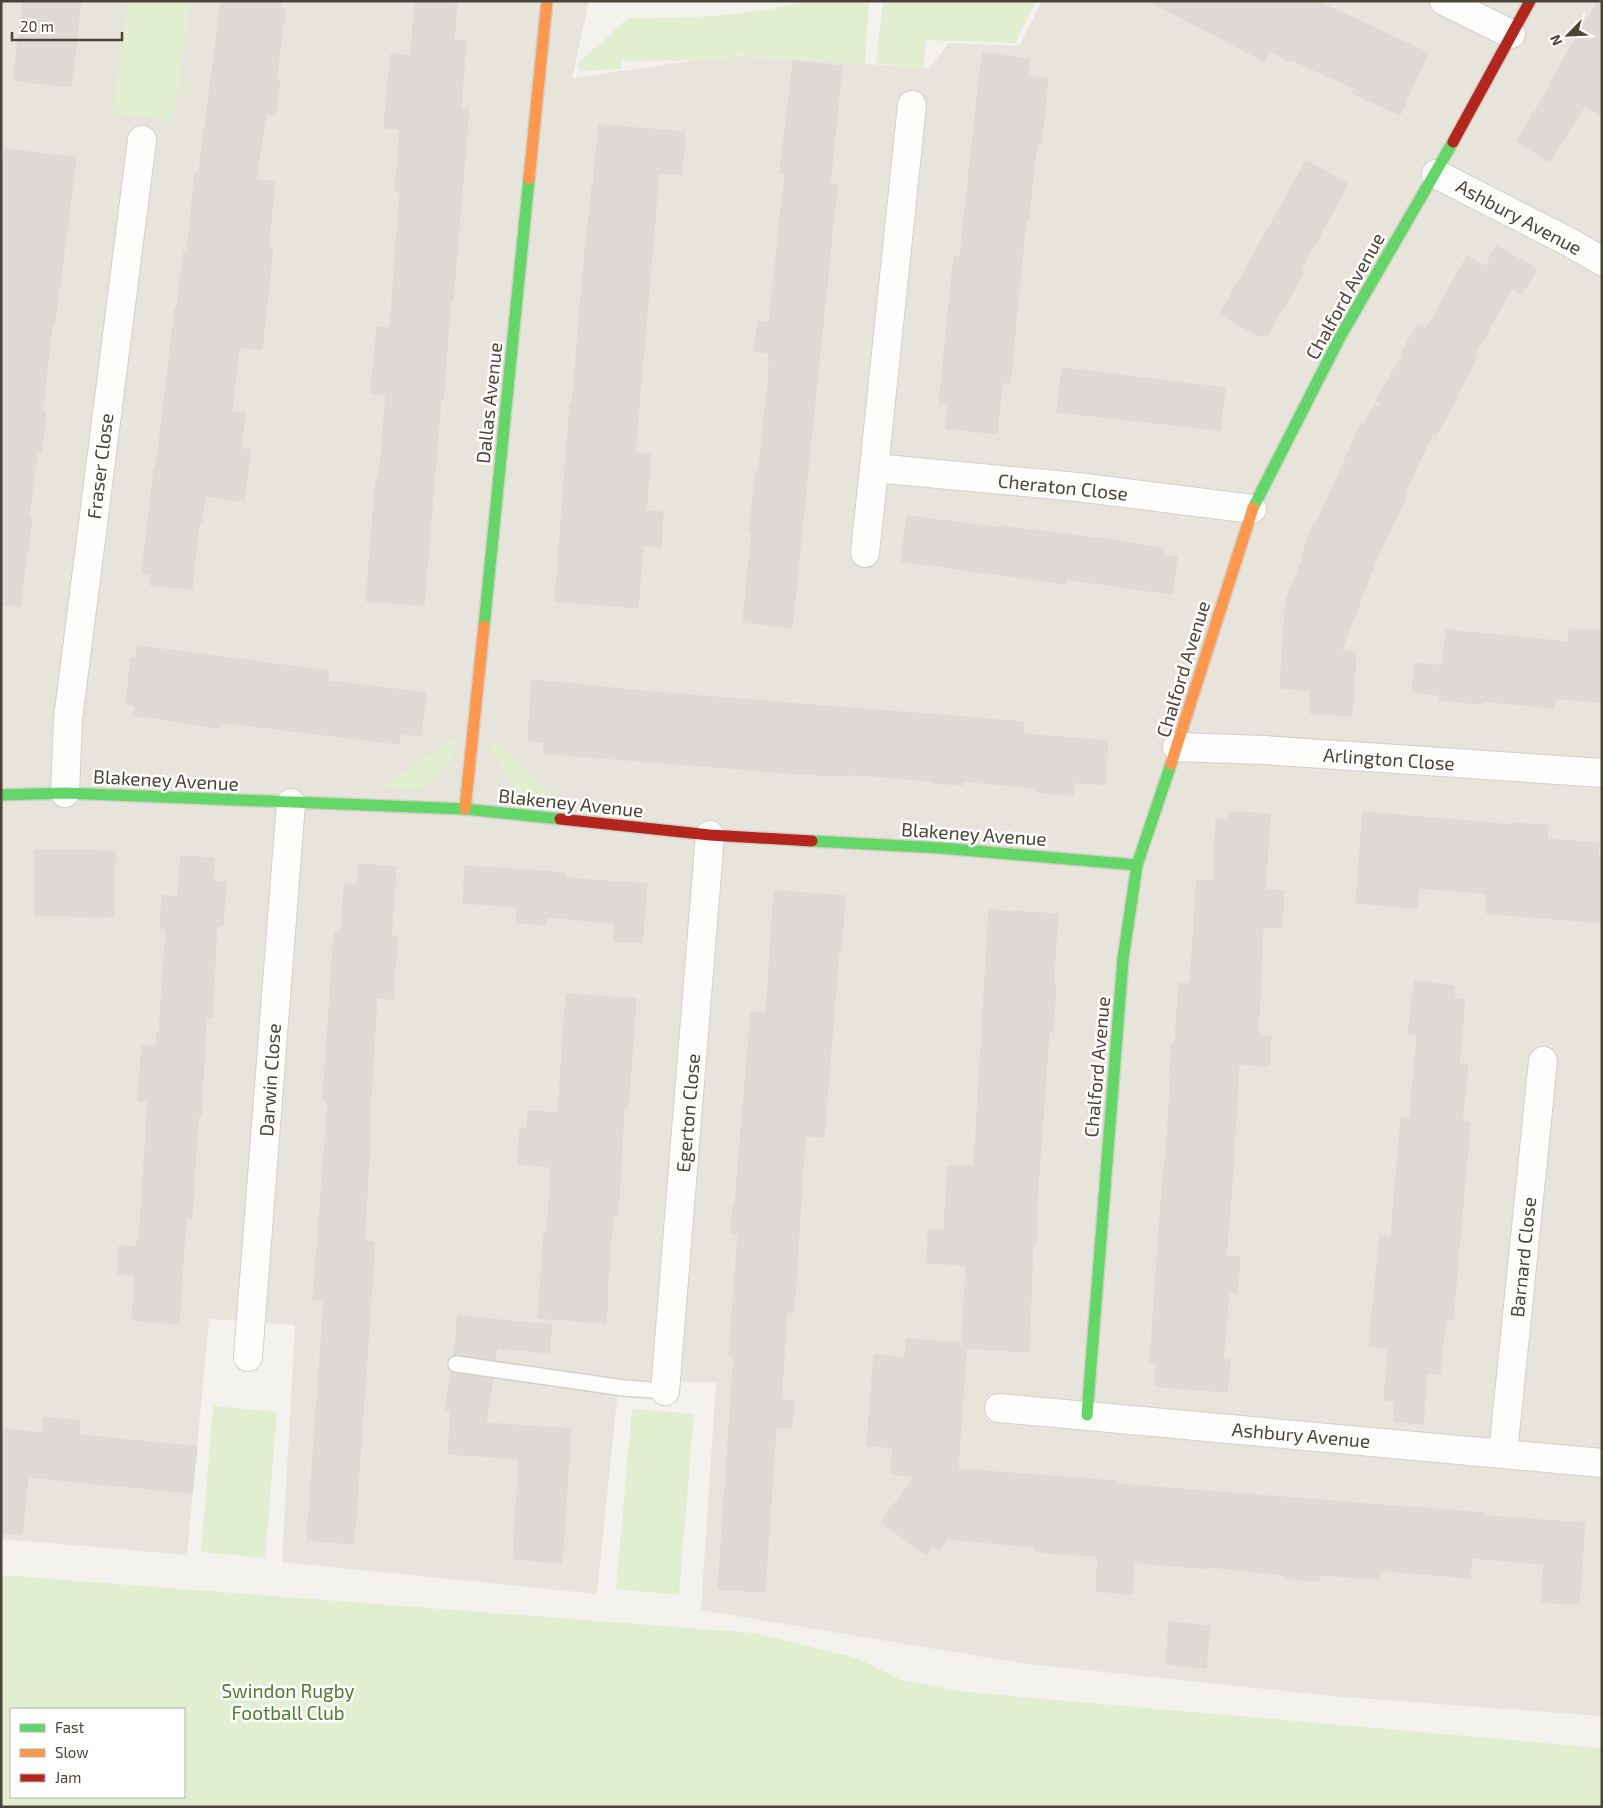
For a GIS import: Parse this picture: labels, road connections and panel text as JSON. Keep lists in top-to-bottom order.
{
  "streets": {
    "street": [
      "Ashbury Avenue",
      "Chalford Avenue",
      "Dallas Avenue",
      "Fraser Close",
      "Cheraton Close",
      "Arlington Close",
      "Blakeney Avenue",
      "Darwin Close",
      "Egerton Close",
      "Barnard Close"
    ]
  },
  "crossings": [
    ["Ashbury Avenue", "Chalford Avenue"],
    ["Ashbury Avenue", "Barnard Close"],
    ["Chalford Avenue", "Cheraton Close"],
    ["Chalford Avenue", "Arlington Close"],
    ["Chalford Avenue", "Blakeney Avenue"],
    ["Dallas Avenue", "Blakeney Avenue"],
    ["Fraser Close", "Blakeney Avenue"],
    ["Blakeney Avenue", "Darwin Close"],
    ["Blakeney Avenue", "Egerton Close"]
  ],
  "parks": ["Swindon Rugby Football Club"],
  "legend": ["Fast", "Slow", "Jam"],
  "scale_bar": "20 m",
  "north": "bottom left"
}
